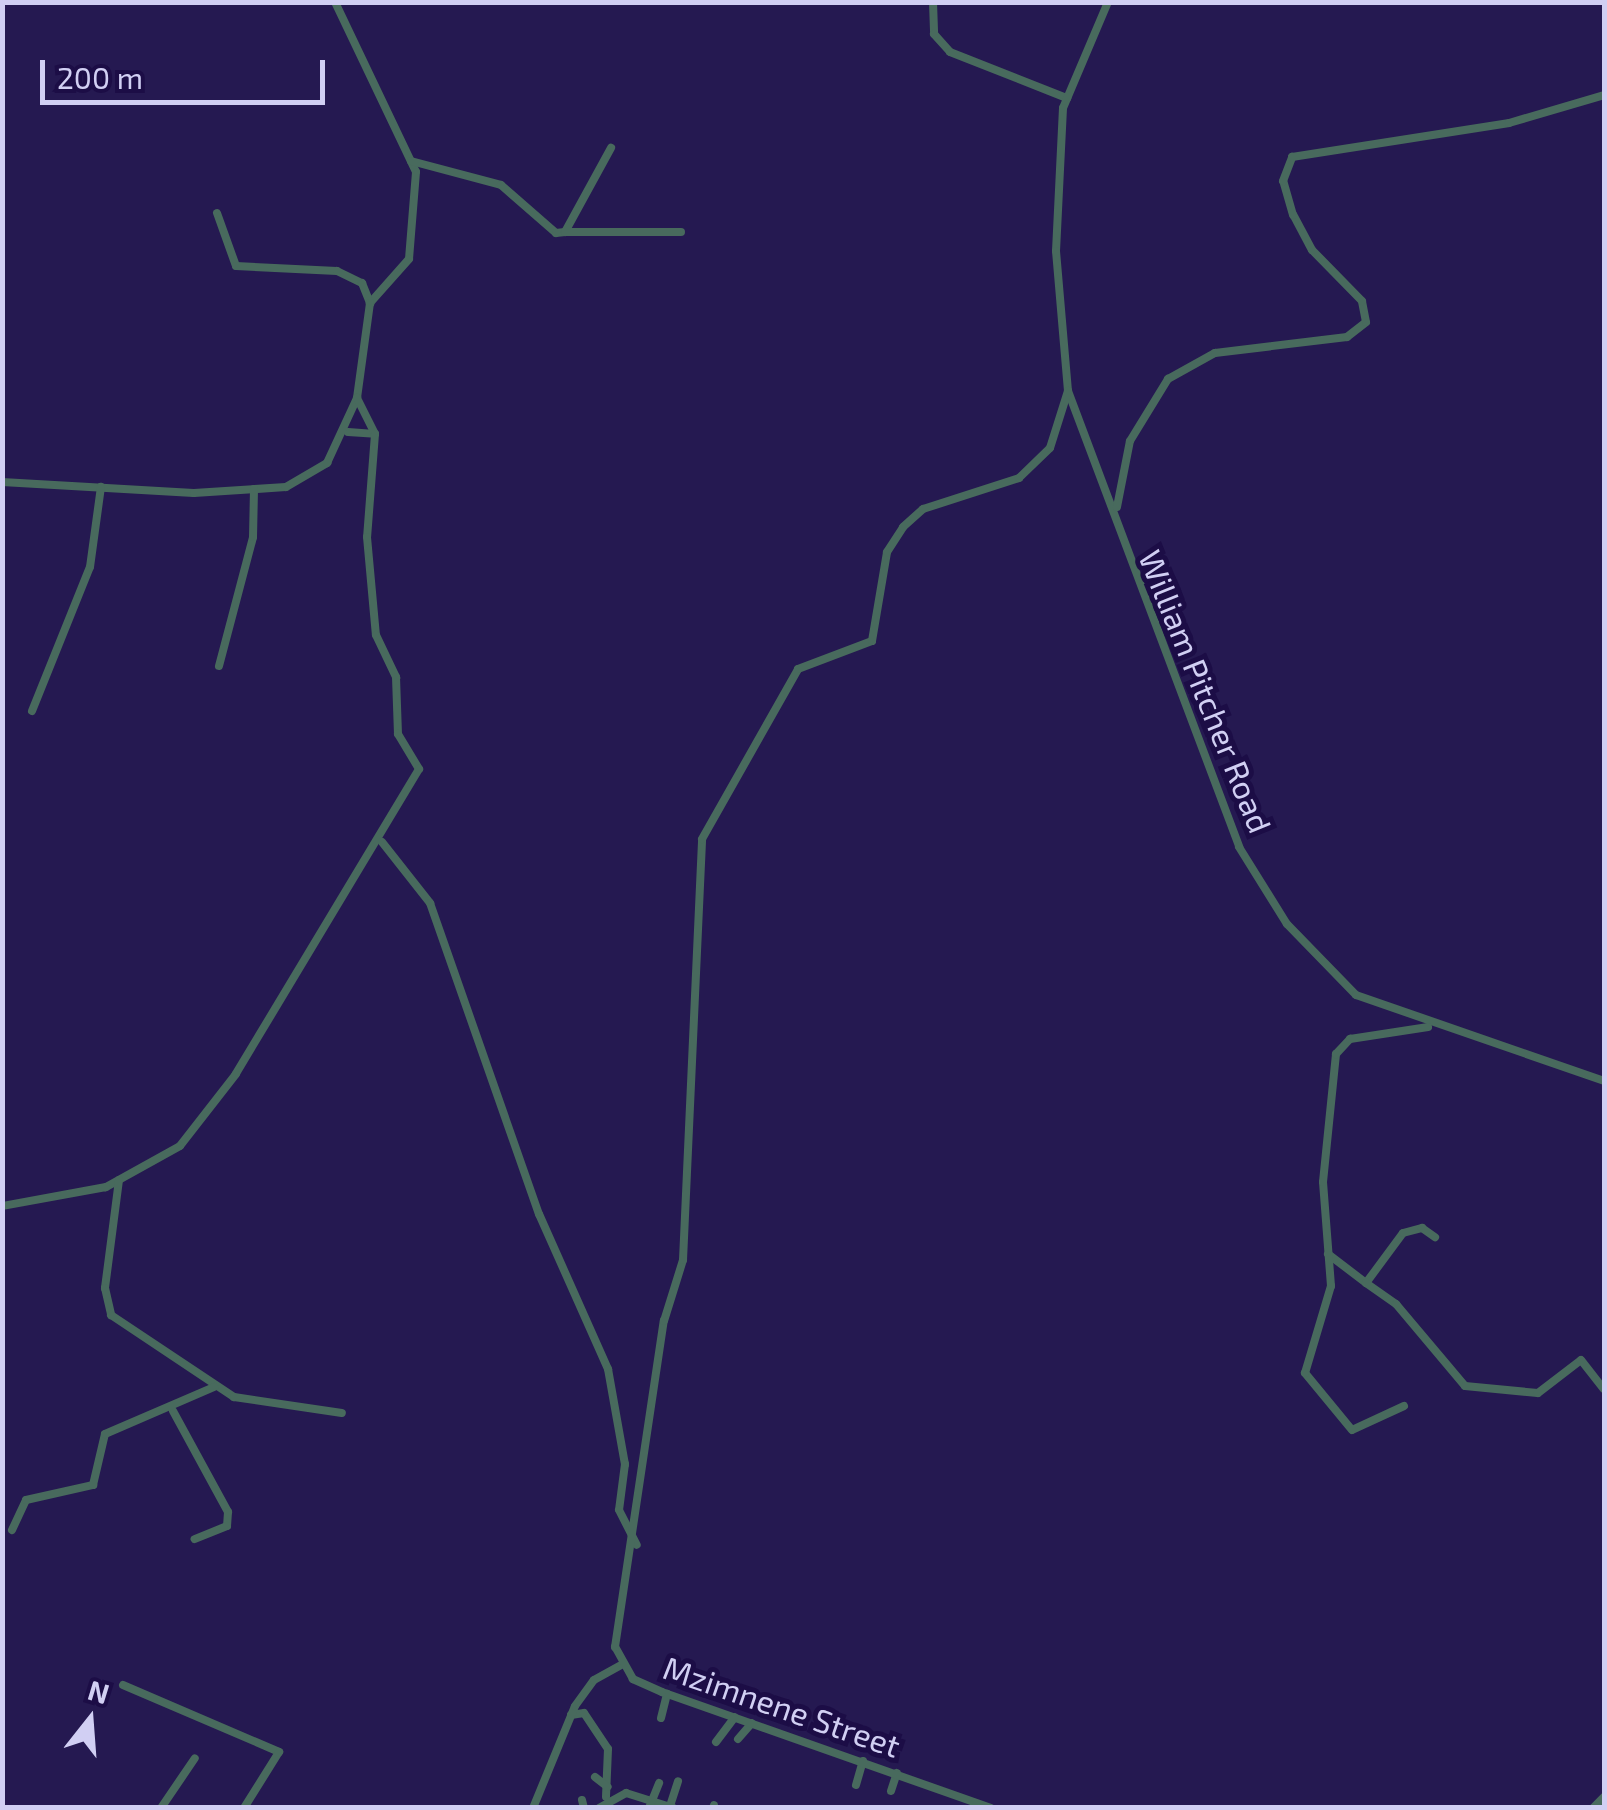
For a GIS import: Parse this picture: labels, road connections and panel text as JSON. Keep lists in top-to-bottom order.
{
  "streets": {
    "street": ["William Pitcher Road", "Mzimnene Street"]
  },
  "crossings": [
    ["William Pitcher Road", "Mzimnene Street"]
  ],
  "scale_bar": "200 m",
  "north": "top"
}
